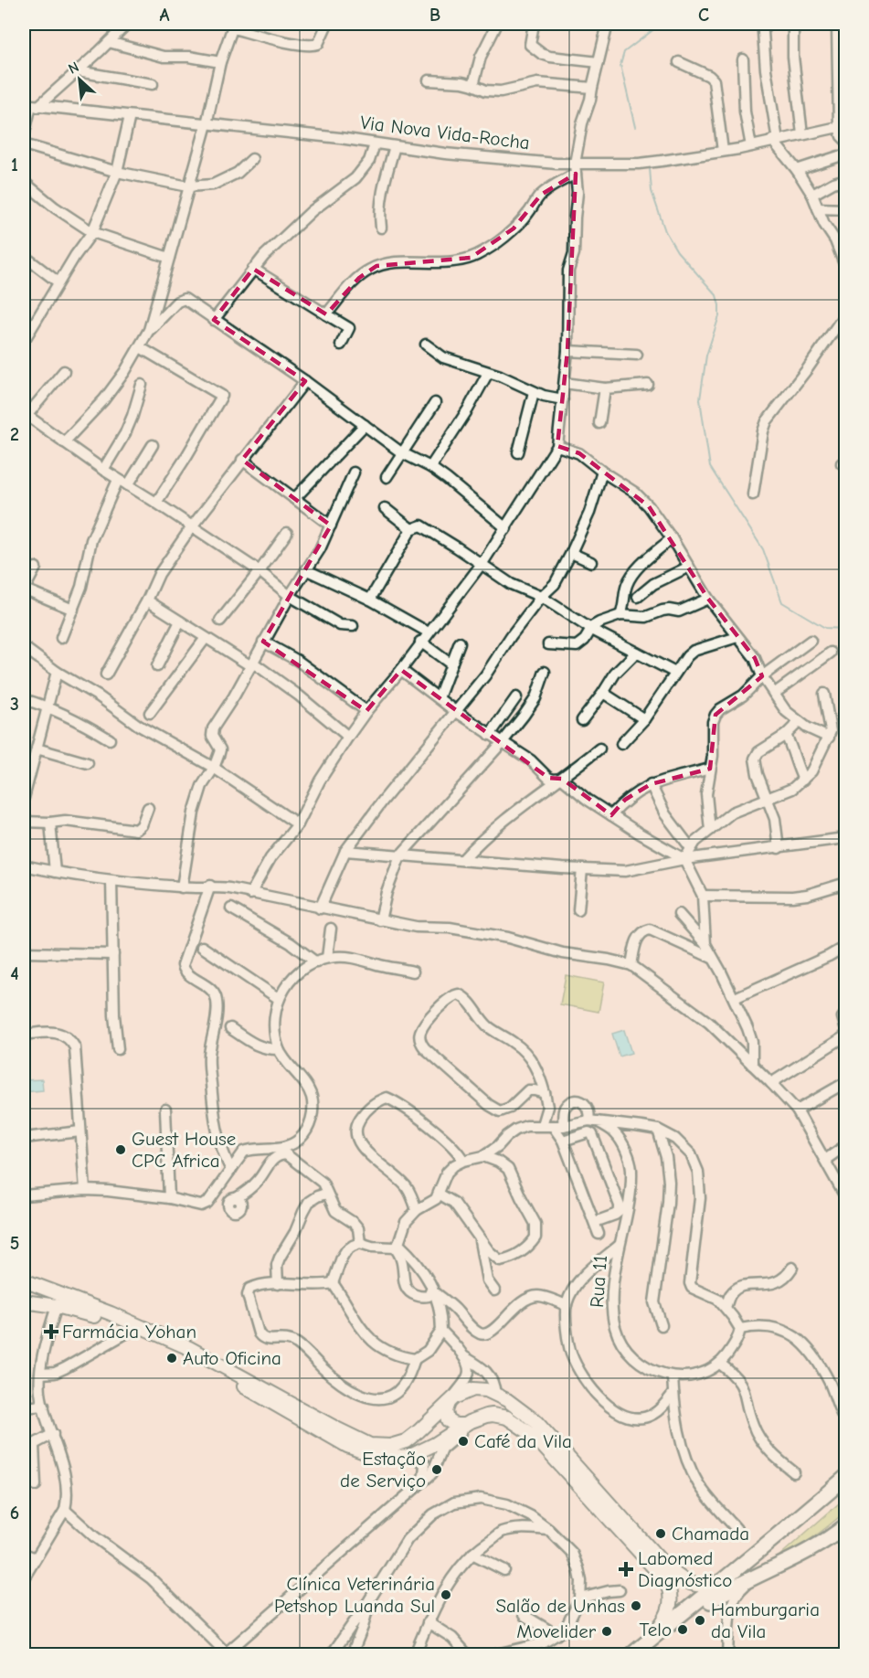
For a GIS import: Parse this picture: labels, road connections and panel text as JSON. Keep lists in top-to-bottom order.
{
  "streets": {
    "street": ["Via Nova Vida-Rocha", "Rua 11"]
  },
  "places": {
    "other": [
      "Guest House CPC Africa",
      "Auto Oficina",
      "Café da Vila",
      "Estação de Serviço",
      "Chamada",
      "Clínica Veterinária Petshop Luanda Sul",
      "Salão de Unhas",
      "Hamburgaria da Vila",
      "Telo",
      "Movelider"
    ],
    "health": ["Farmácia Yohan", "Labomed Diagnóstico"]
  },
  "north": "top left",
  "grid": {
    "columns": ["A", "B", "C"],
    "rows": [
      "1",
      "2",
      "3",
      "4",
      "5",
      "6"
    ]
  }
}
